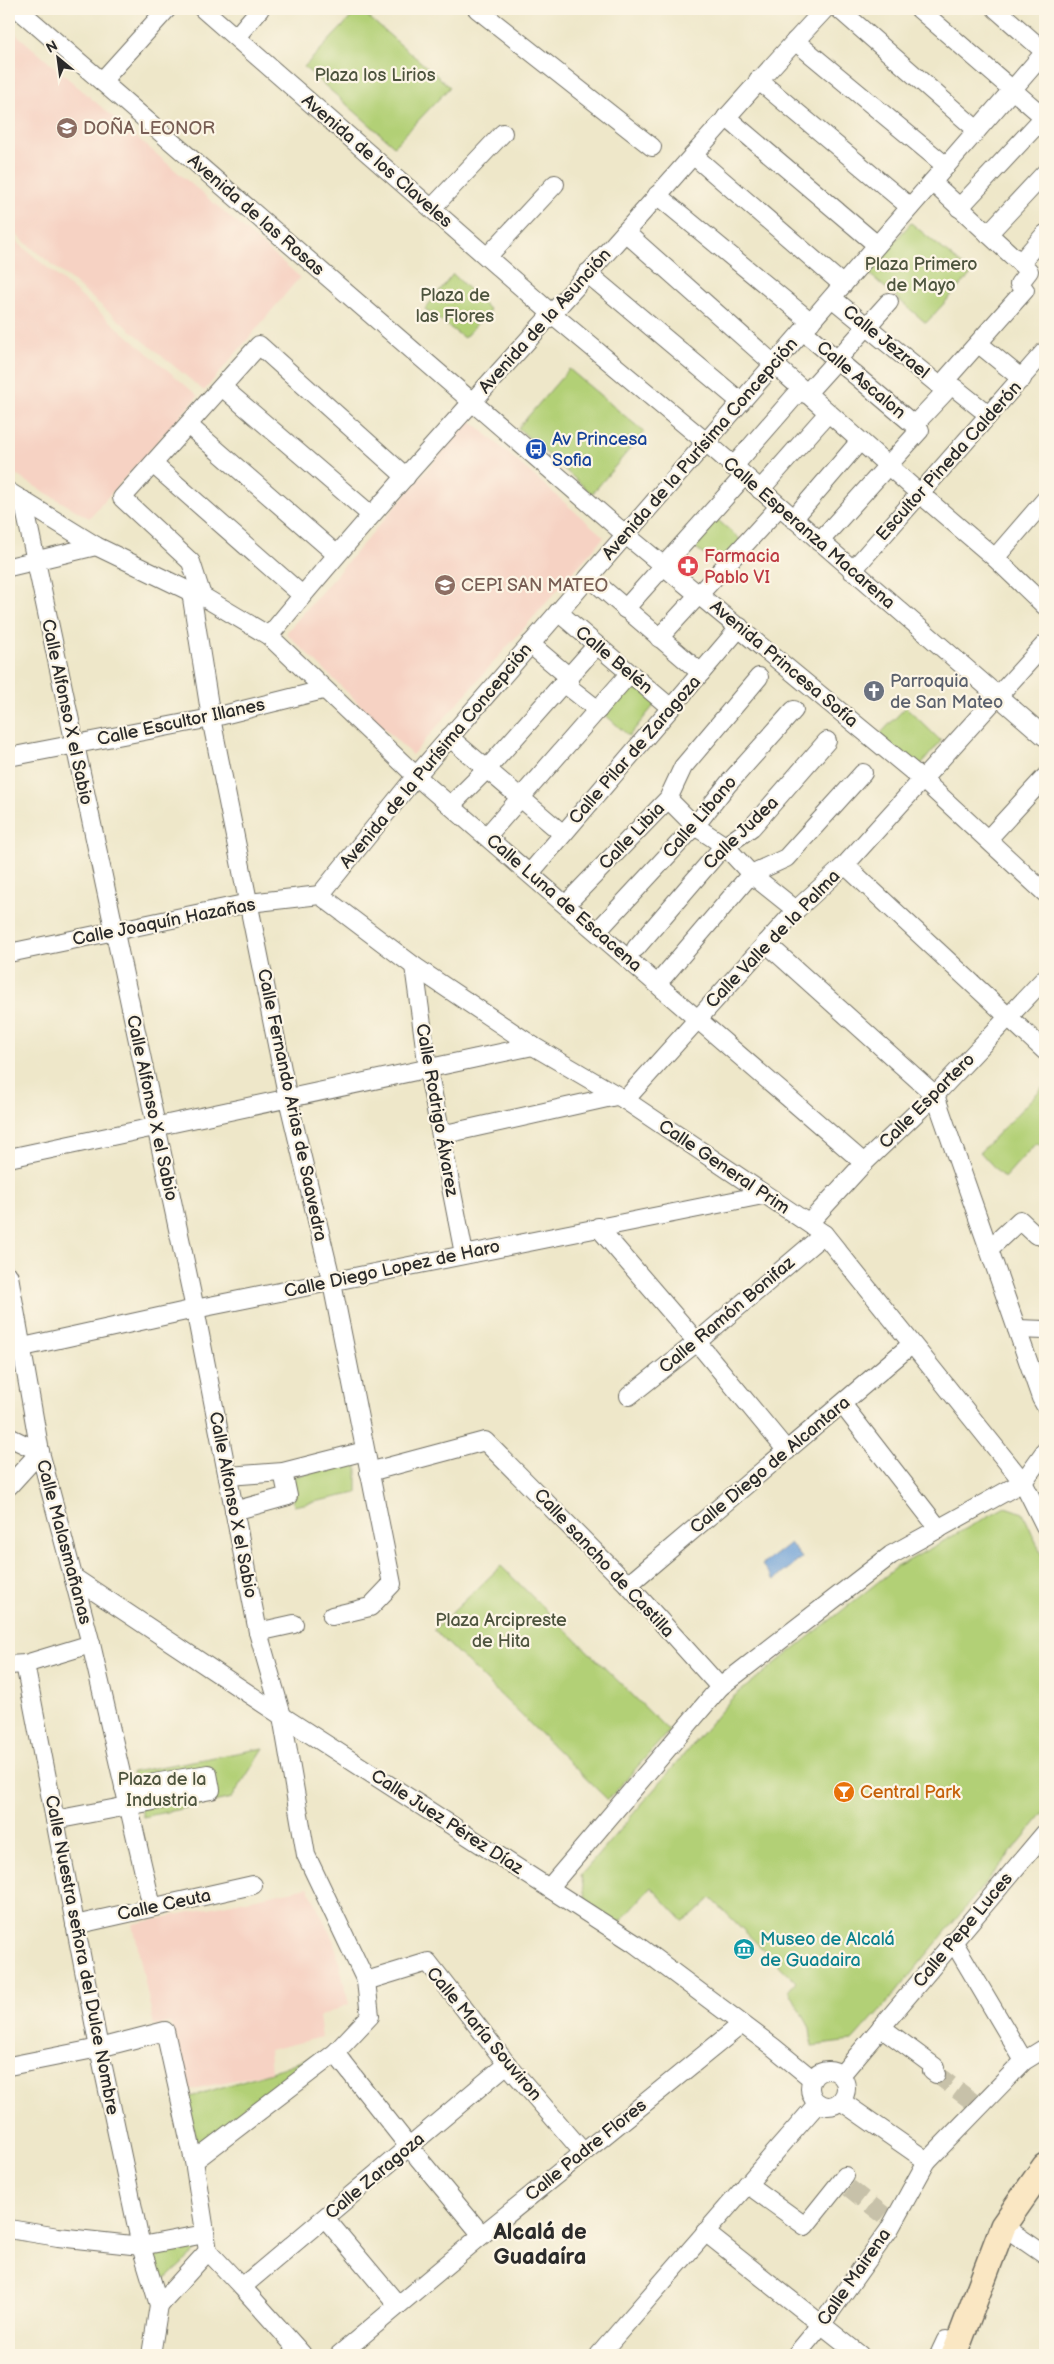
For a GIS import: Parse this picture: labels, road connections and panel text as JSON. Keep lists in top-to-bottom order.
{
  "streets": {
    "street": [
      "Avenida de los Claveles",
      "Avenida de las Rosas",
      "Avenida de la Asunción",
      "Calle Jezrael",
      "Calle Ascalon",
      "Avenida de la Purísima Concepción",
      "Escultor Pineda Calderón",
      "Calle Esperanza Macarena",
      "Calle Belén",
      "Avenida Princesa Sofía",
      "Calle Alfonso X el Sabio",
      "Calle Escultor Illanes",
      "Calle Pilar de Zaragoza",
      "Calle Libano",
      "Calle Judea",
      "Calle Libia",
      "Calle Luna de Escacena",
      "Calle Joaquín Hazañas",
      "Calle Valle de la Palma",
      "Calle Espartero",
      "Calle Fernando Arias de Saavedra",
      "Calle Rodrigo Álvarez",
      "Calle General Prim",
      "Calle Diego Lopez de Haro",
      "Calle Ramón Bonifaz",
      "Calle Diego de Alcantara",
      "Calle Malasmañanas",
      "Calle sancho de Castilla",
      "Calle Juez Pérez Díaz",
      "Calle Ceuta",
      "Calle Pepe Luces",
      "Calle Nuestra señora del Dulce Nombre",
      "Calle María Souviron",
      "Calle Padre Flores",
      "Calle Zaragoza",
      "Calle Mairena"
    ]
  },
  "crossings": [
    ["Avenida de los Claveles", "Avenida de la Asunción"],
    ["Avenida de los Claveles", "Calle Esperanza Macarena"],
    ["Avenida de las Rosas", "Avenida de la Asunción"],
    ["Avenida de las Rosas", "Avenida Princesa Sofía"],
    ["Avenida de la Asunción", "Calle Jezrael"],
    ["Avenida de la Asunción", "Calle Ascalon"],
    ["Avenida de la Asunción", "Calle Esperanza Macarena"],
    ["Avenida de la Asunción", "Avenida Princesa Sofía"],
    ["Avenida de la Asunción", "Calle Luna de Escacena"],
    ["Calle Jezrael", "Avenida de la Purísima Concepción"],
    ["Calle Ascalon", "Avenida de la Purísima Concepción"],
    ["Avenida de la Purísima Concepción", "Calle Esperanza Macarena"],
    ["Avenida de la Purísima Concepción", "Calle Belén"],
    ["Avenida de la Purísima Concepción", "Avenida Princesa Sofía"],
    ["Avenida de la Purísima Concepción", "Calle Luna de Escacena"],
    ["Avenida de la Purísima Concepción", "Calle Joaquín Hazañas"],
    ["Avenida de la Purísima Concepción", "Calle General Prim"],
    ["Escultor Pineda Calderón", "Calle Esperanza Macarena"],
    ["Calle Esperanza Macarena", "Calle Valle de la Palma"],
    ["Calle Belén", "Calle Pilar de Zaragoza"],
    ["Avenida Princesa Sofía", "Calle Pilar de Zaragoza"],
    ["Avenida Princesa Sofía", "Calle Valle de la Palma"],
    ["Calle Alfonso X el Sabio", "Calle Escultor Illanes"],
    ["Calle Alfonso X el Sabio", "Calle Luna de Escacena"],
    ["Calle Alfonso X el Sabio", "Calle Joaquín Hazañas"],
    ["Calle Alfonso X el Sabio", "Calle Diego Lopez de Haro"],
    ["Calle Alfonso X el Sabio", "Calle Juez Pérez Díaz"],
    ["Calle Alfonso X el Sabio", "Calle María Souviron"],
    ["Calle Escultor Illanes", "Calle Luna de Escacena"],
    ["Calle Escultor Illanes", "Calle Fernando Arias de Saavedra"],
    ["Calle Pilar de Zaragoza", "Calle Luna de Escacena"],
    ["Calle Luna de Escacena", "Calle Valle de la Palma"],
    ["Calle Luna de Escacena", "Calle Espartero"],
    ["Calle Luna de Escacena", "Calle Fernando Arias de Saavedra"],
    ["Calle Joaquín Hazañas", "Calle Fernando Arias de Saavedra"],
    ["Calle Joaquín Hazañas", "Calle General Prim"],
    ["Calle Valle de la Palma", "Calle General Prim"],
    ["Calle Espartero", "Calle General Prim"],
    ["Calle Fernando Arias de Saavedra", "Calle Diego Lopez de Haro"],
    ["Calle Fernando Arias de Saavedra", "Calle sancho de Castilla"],
    ["Calle Rodrigo Álvarez", "Calle General Prim"],
    ["Calle Rodrigo Álvarez", "Calle Diego Lopez de Haro"],
    ["Calle General Prim", "Calle Diego Lopez de Haro"],
    ["Calle General Prim", "Calle Ramón Bonifaz"],
    ["Calle General Prim", "Calle Diego de Alcantara"],
    ["Calle Diego Lopez de Haro", "Calle Malasmañanas"],
    ["Calle Diego de Alcantara", "Calle sancho de Castilla"],
    ["Calle Malasmañanas", "Calle Juez Pérez Díaz"],
    ["Calle Malasmañanas", "Calle Ceuta"],
    ["Calle Juez Pérez Díaz", "Calle Pepe Luces"],
    ["Calle Juez Pérez Díaz", "Calle Padre Flores"],
    ["Calle Ceuta", "Calle Nuestra señora del Dulce Nombre"],
    ["Calle María Souviron", "Calle Padre Flores"],
    ["Calle María Souviron", "Calle Zaragoza"]
  ],
  "districts": ["Alcalá de Guadaíra"],
  "parks": [
    "Plaza los Lirios",
    "Plaza Primero de Mayo",
    "Plaza de las Flores",
    "Plaza Arcipreste de Hita",
    "Plaza de la Industria"
  ],
  "places": {
    "school or university": ["DOÑA LEONOR", "CEPI SAN MATEO"],
    "bus stop": ["Av Princesa Sofia"],
    "pharmacy": ["Farmacia Pablo VI"],
    "church": ["Parroquia de San Mateo"],
    "bar": ["Central Park"],
    "museum": ["Museo de Alcalá de Guadaira"]
  },
  "north": "top left"
}
